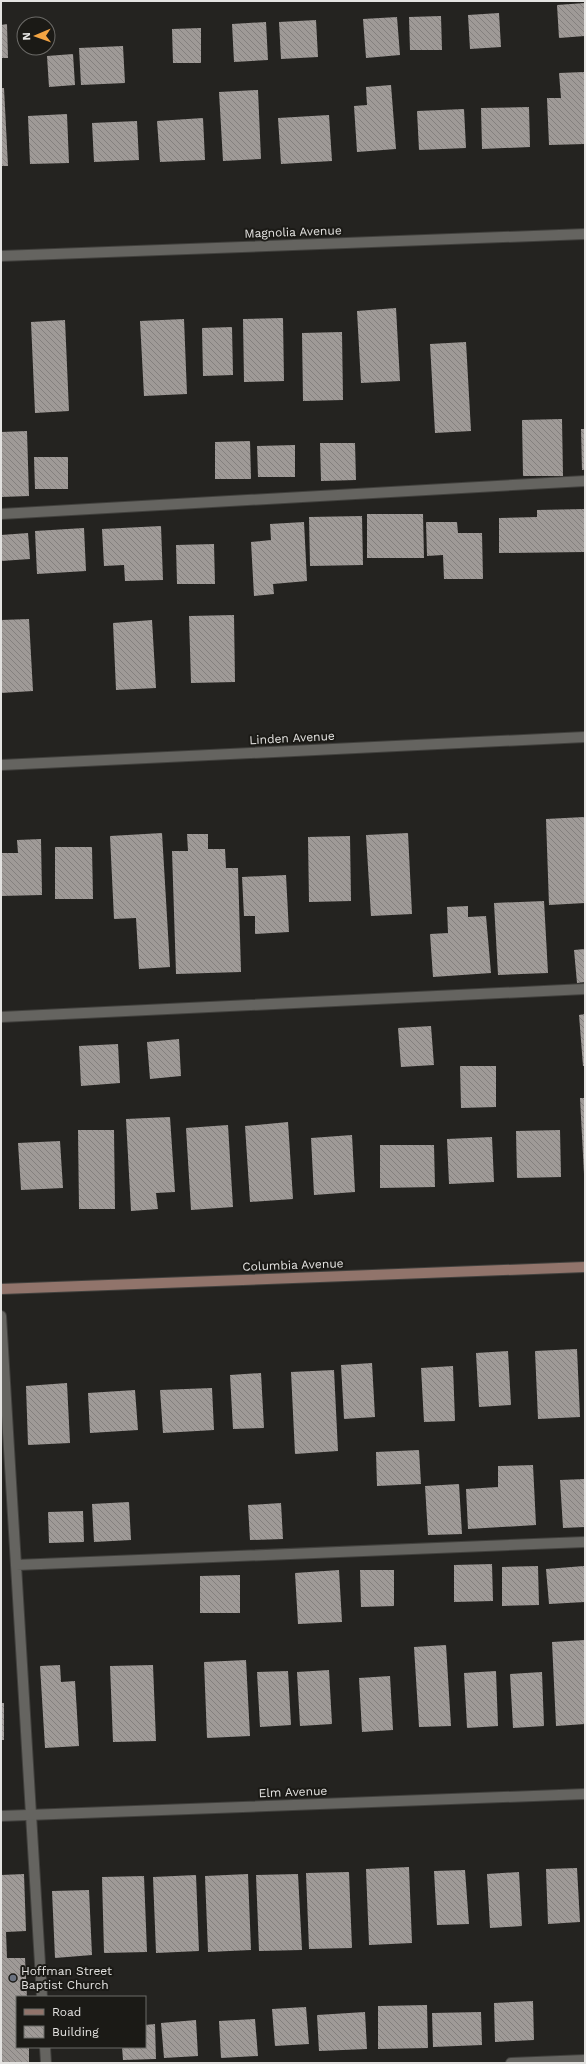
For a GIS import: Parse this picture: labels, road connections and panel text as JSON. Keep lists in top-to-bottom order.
{
  "streets": {
    "street": [
      "Magnolia Avenue",
      "Linden Avenue",
      "Columbia Avenue",
      "Elm Avenue"
    ]
  },
  "places": ["Hoffman Street Baptist Church"],
  "legend": ["Road", "Building"],
  "north": "left"
}
